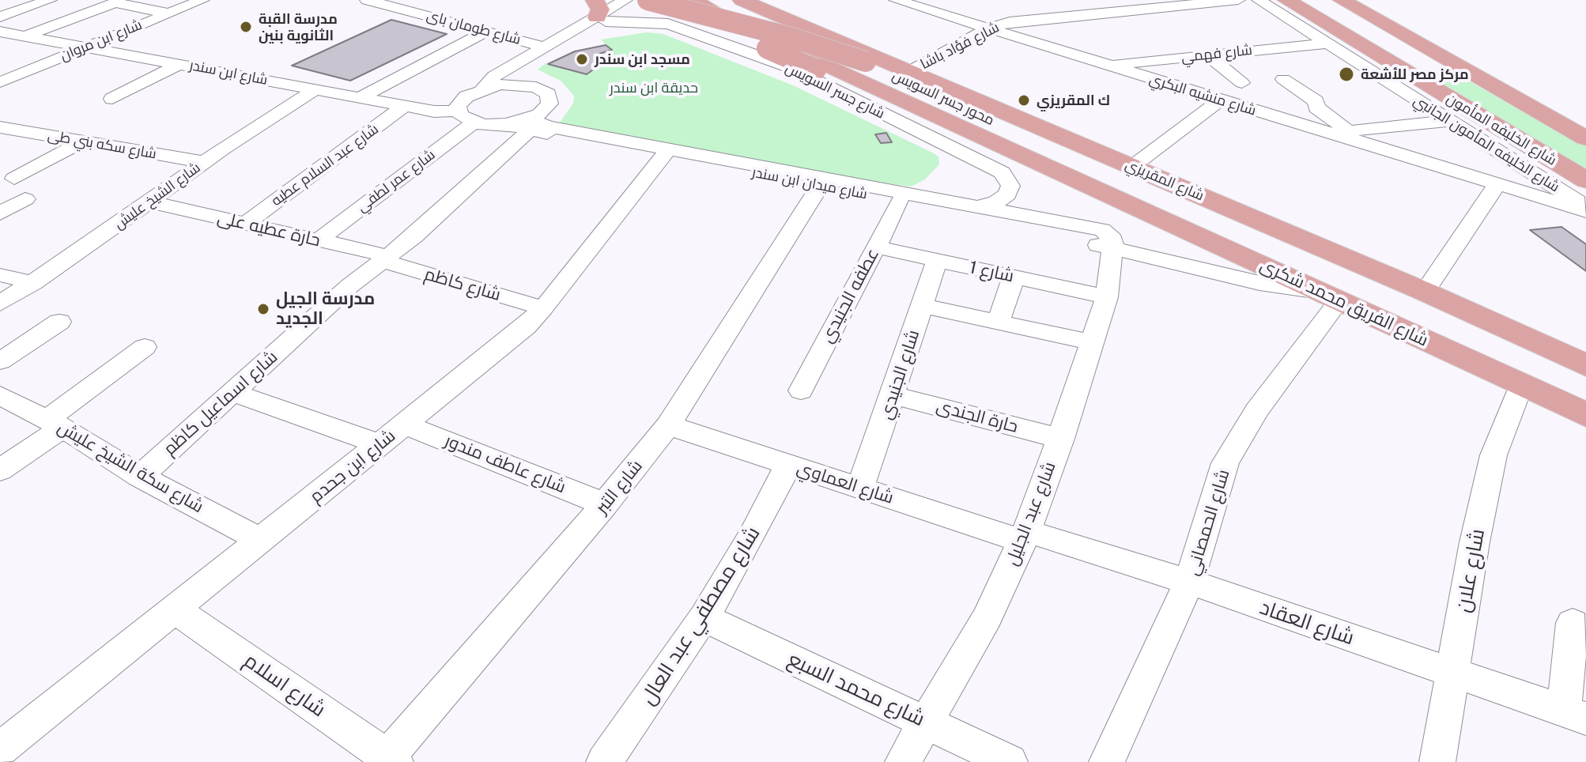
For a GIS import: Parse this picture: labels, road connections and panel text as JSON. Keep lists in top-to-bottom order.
{
  "streets": {
    "main road": [
      "محور جسر السويس",
      "شارع الخليفه المأمون",
      "شارع المقريزي",
      "شارع الفريق محمد شكرى"
    ],
    "street": [
      "شارع طومان باى",
      "شارع ابن مروان",
      "شارع فؤاد باشا",
      "شارع فهمي",
      "شارع ابن سندر",
      "شارع جسر السويس",
      "شارع منشيه البكري",
      "شارع الخليفه المأمون الجانبي",
      "شارع سكه بني طى",
      "شارع عبد السلام عطيه",
      "شارع عمر لطفي",
      "شارع ميدان ابن سندر",
      "شارع الشيخ عليش",
      "حارة عطيه على",
      "شارع 1",
      "شارع كاظم",
      "عطفه الجنيدي",
      "شارع الجنيدي",
      "شارع اسماعيل كاظم",
      "حارة الجندى",
      "شارع عاطف مندور",
      "شارع ابن جحدم",
      "شارع سكة الشيخ عليش",
      "شارع العماوي",
      "شارع التبر",
      "شارع عبد الجليل",
      "شارع الحمصاني",
      "شارع علان",
      "شارع مصطفي عبد العال",
      "شارع العقاد",
      "شارع اسلام",
      "شارع محمد السبع"
    ]
  },
  "crossings": [
    ["شارع ابن مروان", "شارع ابن سندر"],
    ["شارع فؤاد باشا", "شارع منشيه البكري"],
    ["شارع فؤاد باشا", "شارع المقريزي"],
    ["شارع فهمي", "شارع منشيه البكري"],
    ["شارع فهمي", "شارع الخليفه المأمون الجانبي"],
    ["شارع ابن سندر", "شارع عبد السلام عطيه"],
    ["شارع ابن سندر", "شارع الشيخ عليش"],
    ["شارع جسر السويس", "شارع ميدان ابن سندر"],
    ["شارع منشيه البكري", "شارع الخليفه المأمون"],
    ["شارع منشيه البكري", "شارع الخليفه المأمون الجانبي"],
    ["محور جسر السويس", "شارع المقريزي"],
    ["محور جسر السويس", "شارع الفريق محمد شكرى"],
    ["شارع الخليفه المأمون", "شارع الخليفه المأمون الجانبي"],
    ["شارع سكه بني طى", "شارع الشيخ عليش"],
    ["شارع عبد السلام عطيه", "حارة عطيه على"],
    ["شارع عمر لطفي", "شارع ميدان ابن سندر"],
    ["شارع عمر لطفي", "حارة عطيه على"],
    ["شارع ميدان ابن سندر", "عطفه الجنيدي"],
    ["شارع ميدان ابن سندر", "شارع الفريق محمد شكرى"],
    ["شارع ميدان ابن سندر", "شارع اسماعيل كاظم"],
    ["شارع ميدان ابن سندر", "شارع ابن جحدم"],
    ["شارع ميدان ابن سندر", "شارع التبر"],
    ["شارع ميدان ابن سندر", "شارع عبد الجليل"],
    ["شارع ميدان ابن سندر", "شارع الحمصاني"],
    ["شارع الشيخ عليش", "حارة عطيه على"],
    ["حارة عطيه على", "شارع كاظم"],
    ["حارة عطيه على", "شارع اسماعيل كاظم"],
    ["شارع 1", "عطفه الجنيدي"],
    ["شارع 1", "شارع الجنيدي"],
    ["شارع 1", "شارع عبد الجليل"],
    ["شارع كاظم", "شارع اسماعيل كاظم"],
    ["شارع كاظم", "شارع ابن جحدم"],
    ["شارع الفريق محمد شكرى", "شارع الحمصاني"],
    ["شارع الفريق محمد شكرى", "شارع علان"],
    ["شارع الجنيدي", "حارة الجندى"],
    ["شارع الجنيدي", "شارع العماوي"],
    ["شارع اسماعيل كاظم", "شارع سكة الشيخ عليش"],
    ["حارة الجندى", "شارع عبد الجليل"],
    ["شارع عاطف مندور", "شارع ابن جحدم"],
    ["شارع عاطف مندور", "شارع التبر"],
    ["شارع ابن جحدم", "شارع سكة الشيخ عليش"],
    ["شارع ابن جحدم", "شارع اسلام"],
    ["شارع العماوي", "شارع التبر"],
    ["شارع العماوي", "شارع عبد الجليل"],
    ["شارع العماوي", "شارع مصطفي عبد العال"],
    ["شارع العماوي", "شارع العقاد"],
    ["شارع التبر", "شارع اسلام"],
    ["شارع عبد الجليل", "شارع العقاد"],
    ["شارع عبد الجليل", "شارع محمد السبع"],
    ["شارع الحمصاني", "شارع العقاد"],
    ["شارع علان", "شارع العقاد"],
    ["شارع مصطفي عبد العال", "شارع محمد السبع"]
  ],
  "parks": ["حديقة ابن سندر"],
  "places": [
    "مدرسة القبة الثانوية بنين",
    "مسجد ابن سندر",
    "مركز مصر للأشعة",
    "ك المقريزي",
    "مدرسة الجيل الجديد"
  ]
}
